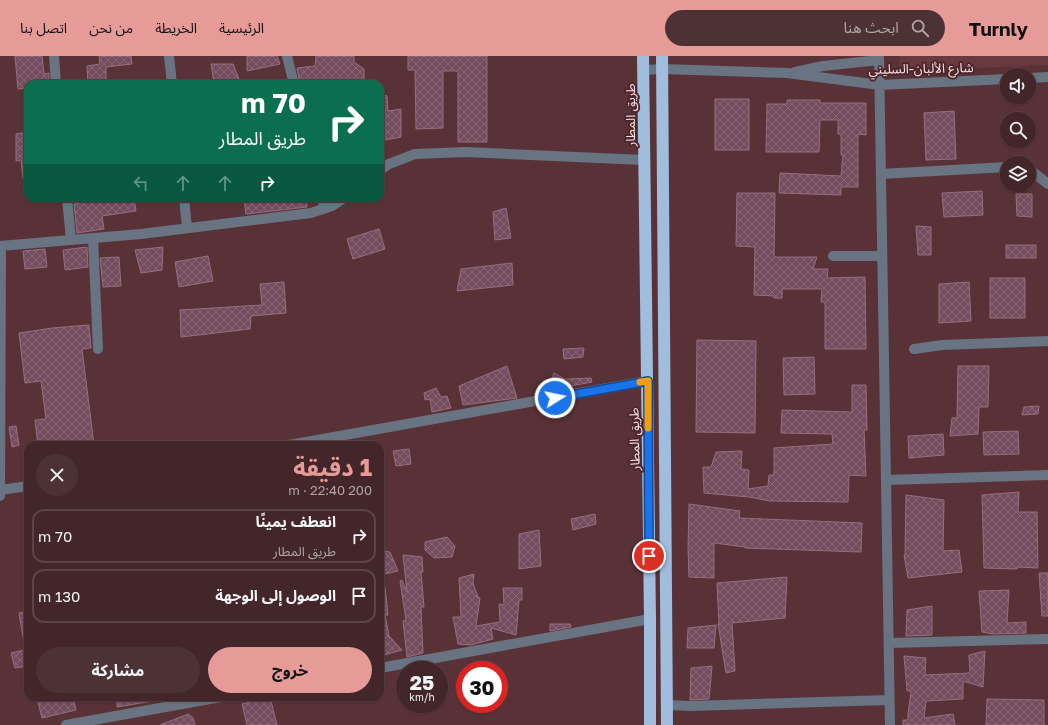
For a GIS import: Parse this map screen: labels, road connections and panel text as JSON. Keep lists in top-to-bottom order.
{
  "streets": {
    "highway": ["طريق المطار"],
    "street": ["شارع الألبان-السليني"]
  },
  "crossings": [
    ["شارع الألبان-السليني", "طريق المطار"]
  ],
  "page": {
    "header": "Turnly",
    "search": "ابحث هنا",
    "nav": [
      "الرئيسية",
      "الخريطة",
      "من نحن",
      "اتصل بنا"
    ],
    "turn": ["70 m", "طريق المطار"],
    "heading": ["1 دقيقة", "200 m · 22:40"],
    "list": [
      {
        "name": "انعطف يمينًا",
        "note": "طريق المطار",
        "value": "70 m"
      },
      {
        "name": "الوصول إلى الوجهة",
        "value": "130 m"
      }
    ],
    "buttons": ["خروج", "مشاركة"],
    "speed": "25 km/h",
    "limit": "30"
  }
}
